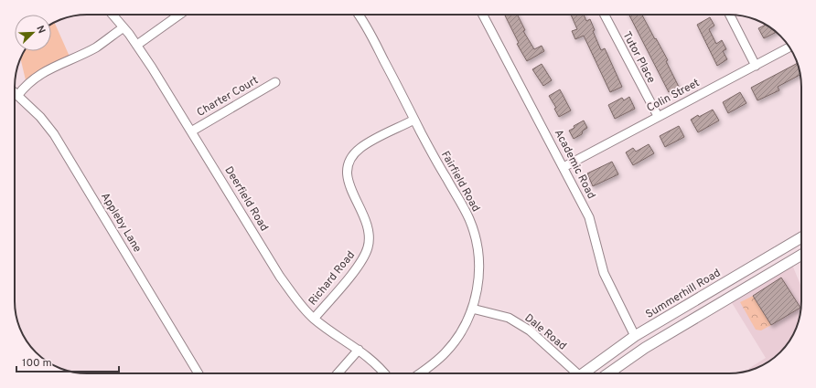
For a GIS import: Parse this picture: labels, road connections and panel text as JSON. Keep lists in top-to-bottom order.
{
  "streets": {
    "street": [
      "Tutor Place",
      "Colin Street",
      "Charter Court",
      "Academic Road",
      "Fairfield Road",
      "Deerfield Road",
      "Appleby Lane",
      "Richard Road",
      "Summerhill Road",
      "Dale Road"
    ]
  },
  "crossings": [
    ["Tutor Place", "Colin Street"],
    ["Colin Street", "Academic Road"],
    ["Charter Court", "Deerfield Road"],
    ["Academic Road", "Summerhill Road"],
    ["Fairfield Road", "Richard Road"],
    ["Fairfield Road", "Dale Road"],
    ["Deerfield Road", "Richard Road"]
  ],
  "scale_bar": "100 m",
  "north": "top right"
}
